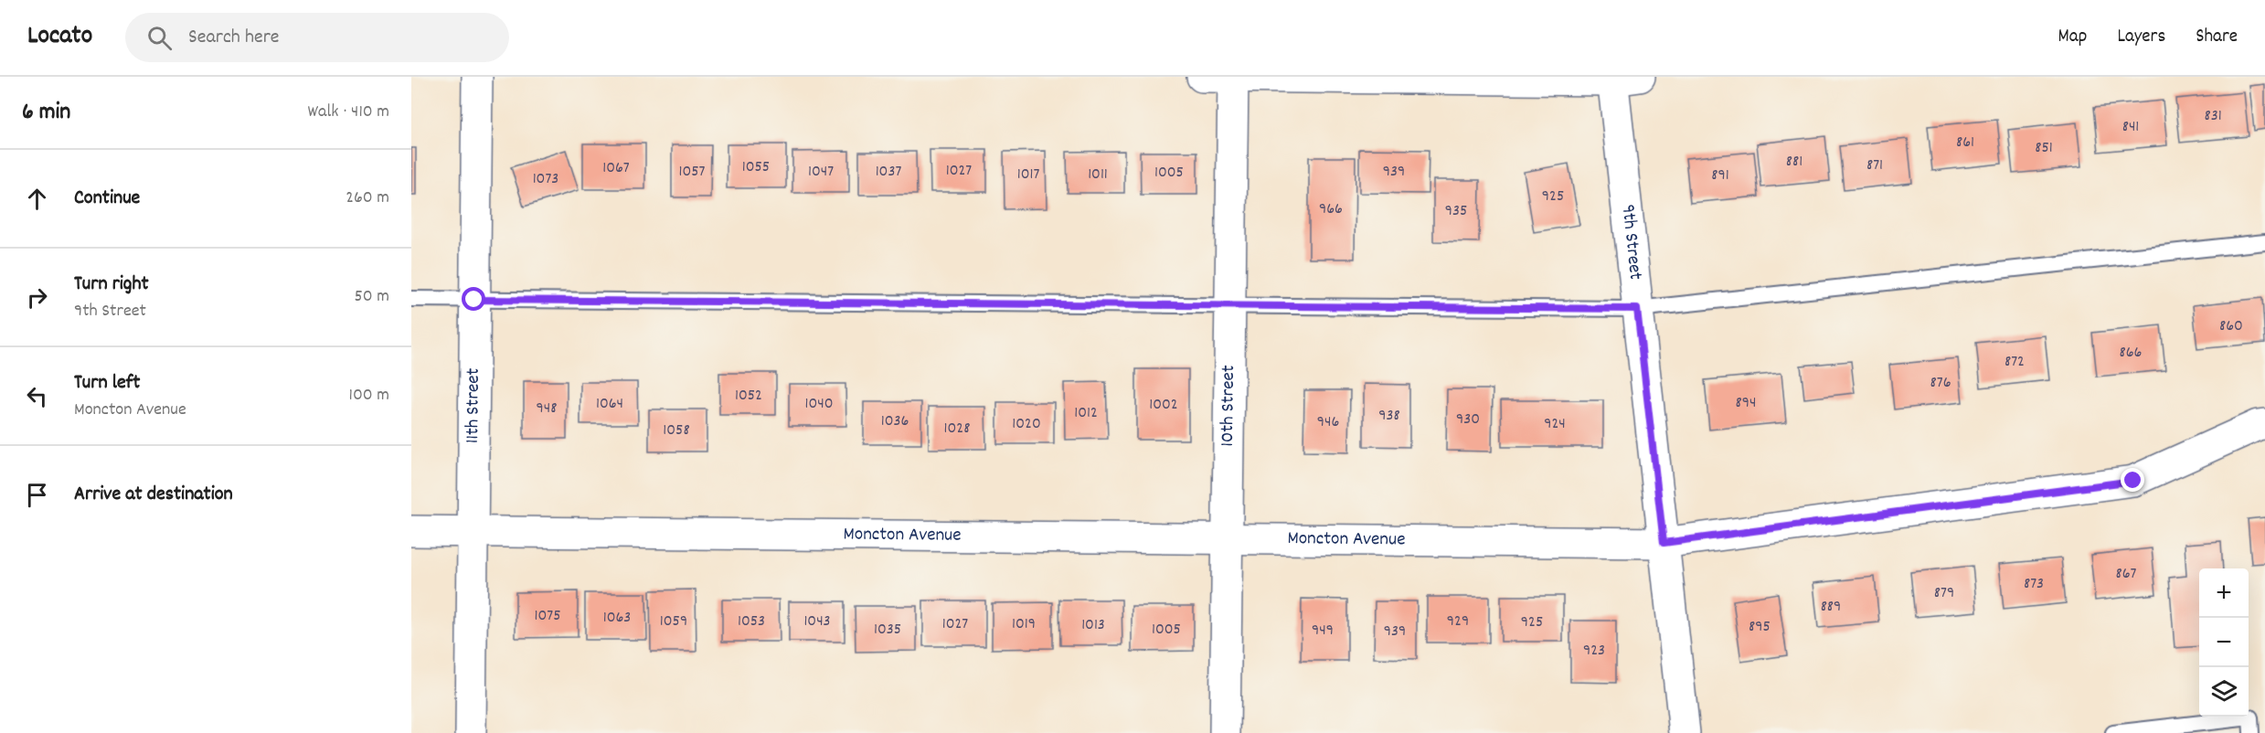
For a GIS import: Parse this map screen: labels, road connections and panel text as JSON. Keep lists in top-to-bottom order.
{
  "streets": {
    "street": [
      "9th Street",
      "11th Street",
      "10th Street",
      "Moncton Avenue"
    ]
  },
  "crossings": [
    ["9th Street", "Moncton Avenue"],
    ["11th Street", "Moncton Avenue"],
    ["10th Street", "Moncton Avenue"]
  ],
  "house_numbers": [
    "831",
    "841",
    "861",
    "851",
    "881",
    "871",
    "1055",
    "1067",
    "1027",
    "1057",
    "1047",
    "1037",
    "939",
    "1005",
    "1017",
    "1011",
    "891",
    "1073",
    "925",
    "966",
    "935",
    "860",
    "866",
    "872",
    "876",
    "1052",
    "894",
    "1064",
    "1040",
    "1002",
    "948",
    "1012",
    "938",
    "930",
    "1036",
    "946",
    "1020",
    "924",
    "1028",
    "1058",
    "867",
    "873",
    "879",
    "889",
    "1075",
    "1063",
    "1059",
    "1053",
    "1043",
    "929",
    "925",
    "1027",
    "1019",
    "1013",
    "895",
    "1035",
    "1005",
    "949",
    "939",
    "923"
  ],
  "page": {
    "header": "Locato",
    "search": "Search here",
    "nav": ["Map", "Layers", "Share"],
    "heading": ["6 min", "Walk · 410 m"],
    "list": [
      ["Continue", "260 m"],
      ["Turn right", "9th Street", "50 m"],
      ["Turn left", "Moncton Avenue", "100 m"],
      "Arrive at destination"
    ],
    "map_buttons": ["+", "−"]
  }
}
